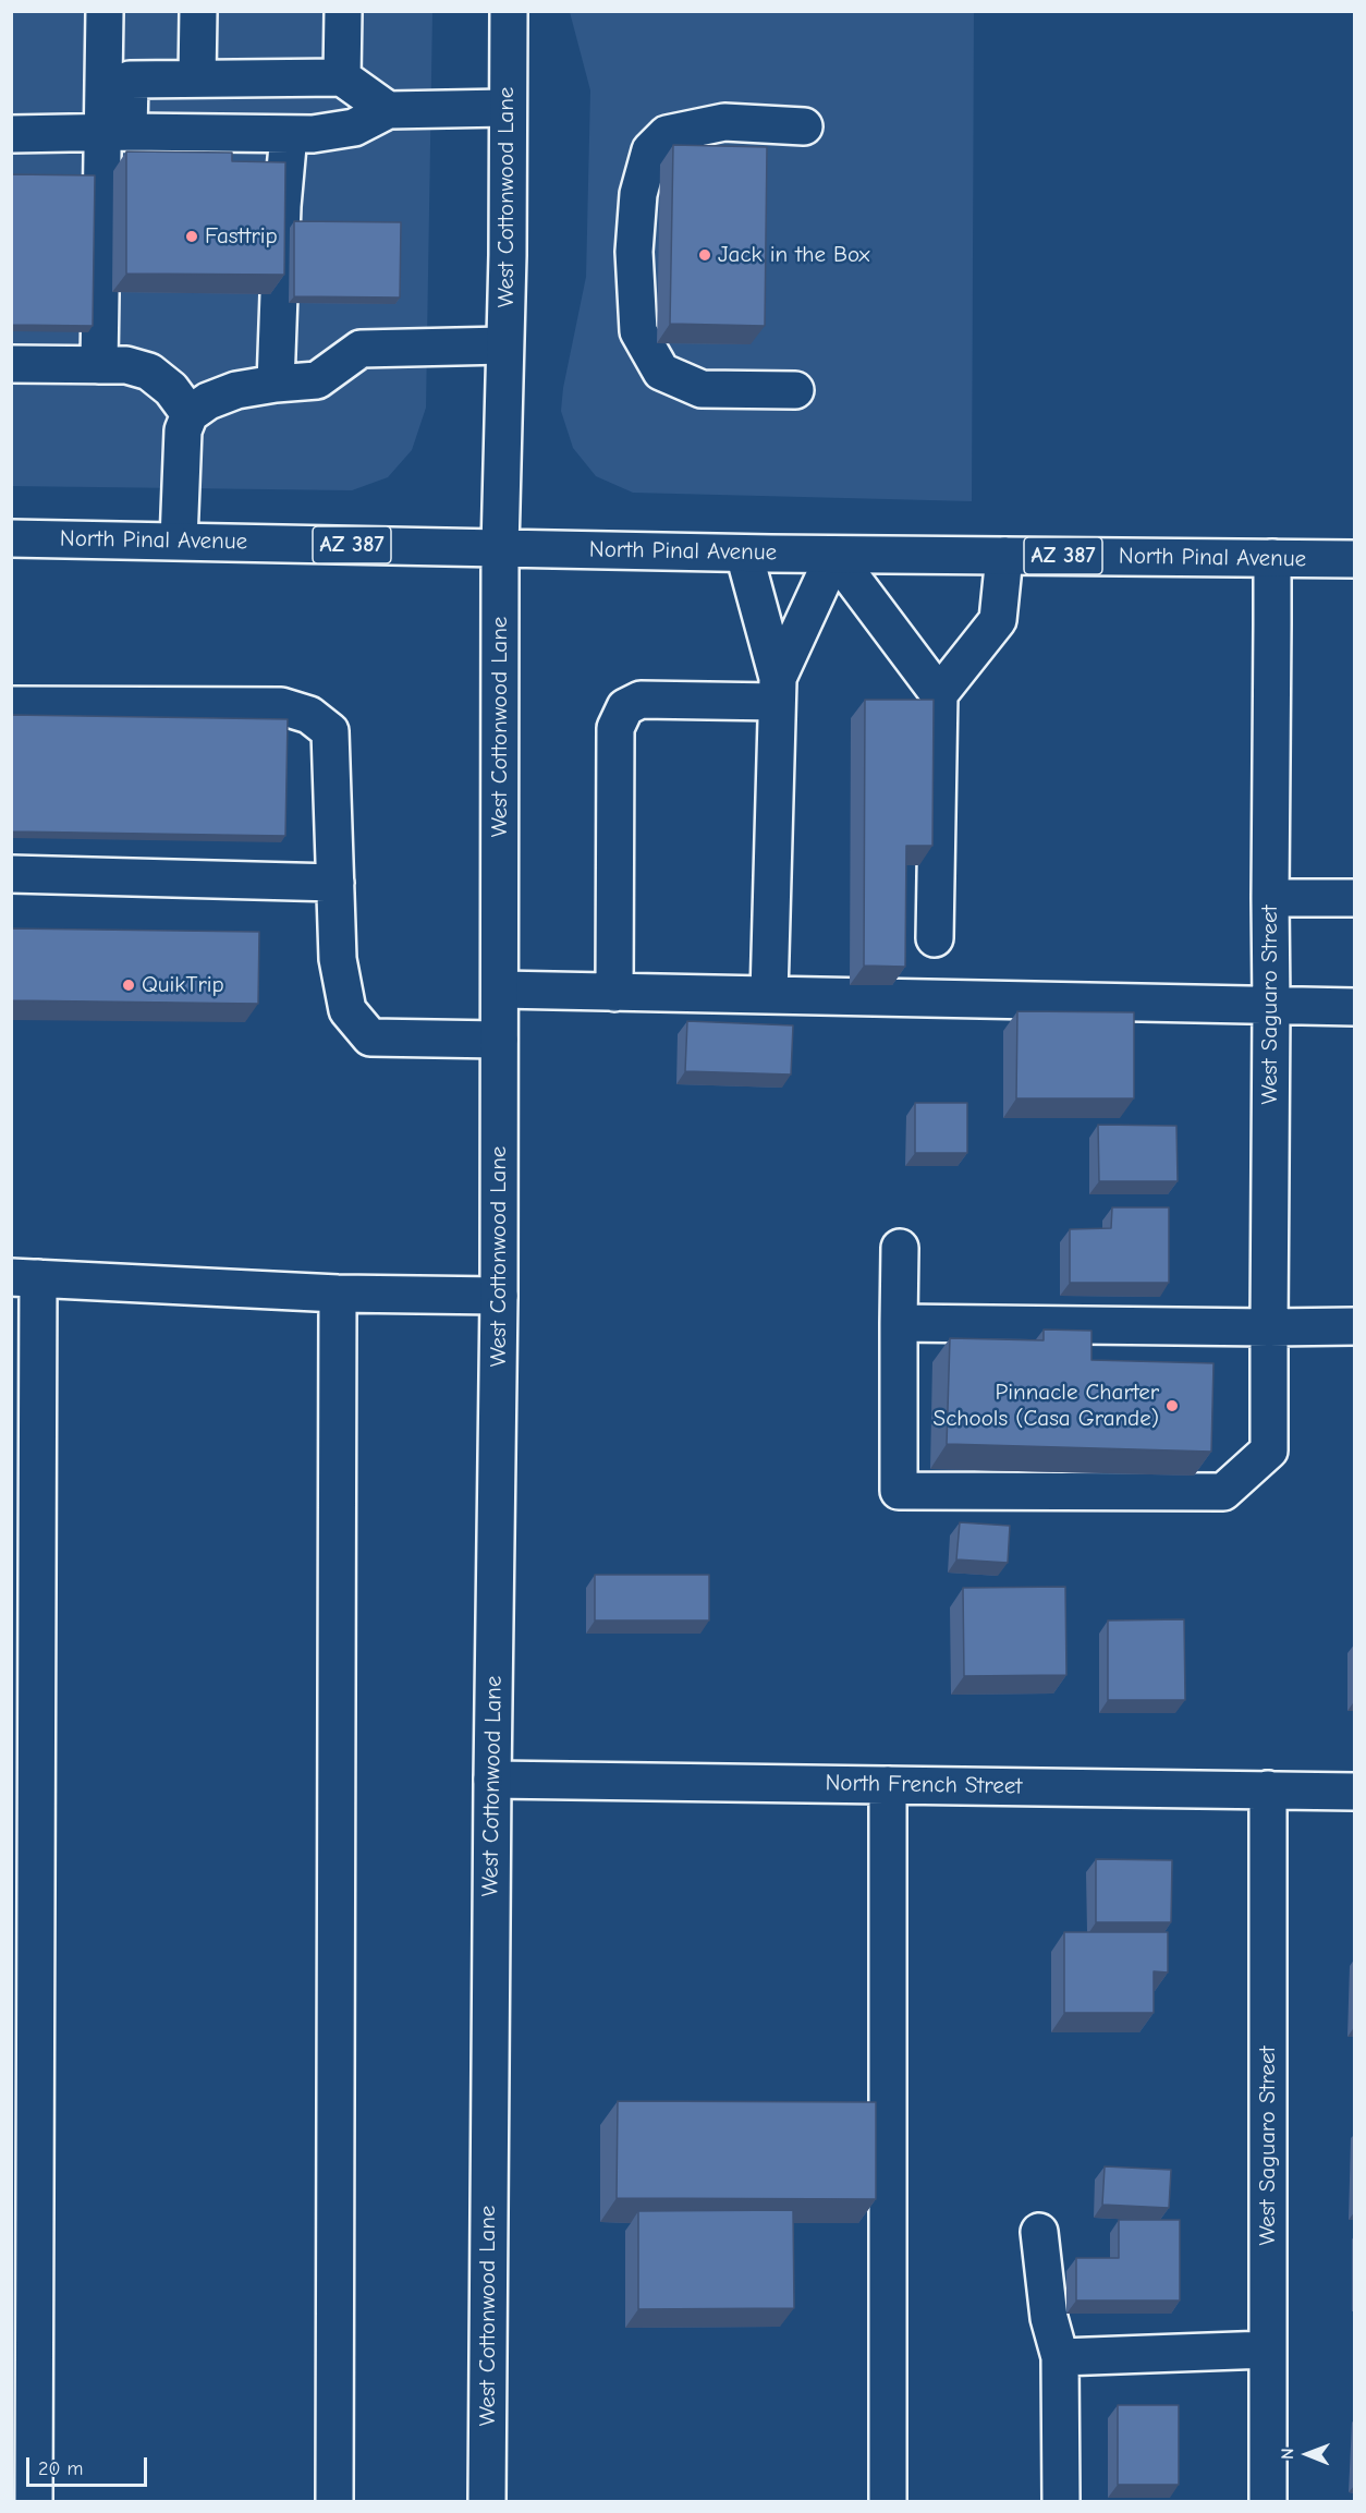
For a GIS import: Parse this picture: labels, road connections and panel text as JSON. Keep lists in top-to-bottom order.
{
  "streets": {
    "street": [
      "West Cottonwood Lane",
      "North Pinal Avenue",
      "AZ 387",
      "West Saguaro Street",
      "North French Street"
    ]
  },
  "crossings": [
    ["West Cottonwood Lane", "North Pinal Avenue"],
    ["West Cottonwood Lane", "North French Street"],
    ["North Pinal Avenue", "West Saguaro Street"],
    ["West Saguaro Street", "North French Street"]
  ],
  "places": [
    "Fasttrip",
    "Jack in the Box",
    "QuikTrip",
    "Pinnacle Charter Schools (Casa Grande)"
  ],
  "scale_bar": "20 m",
  "north": "left"
}
